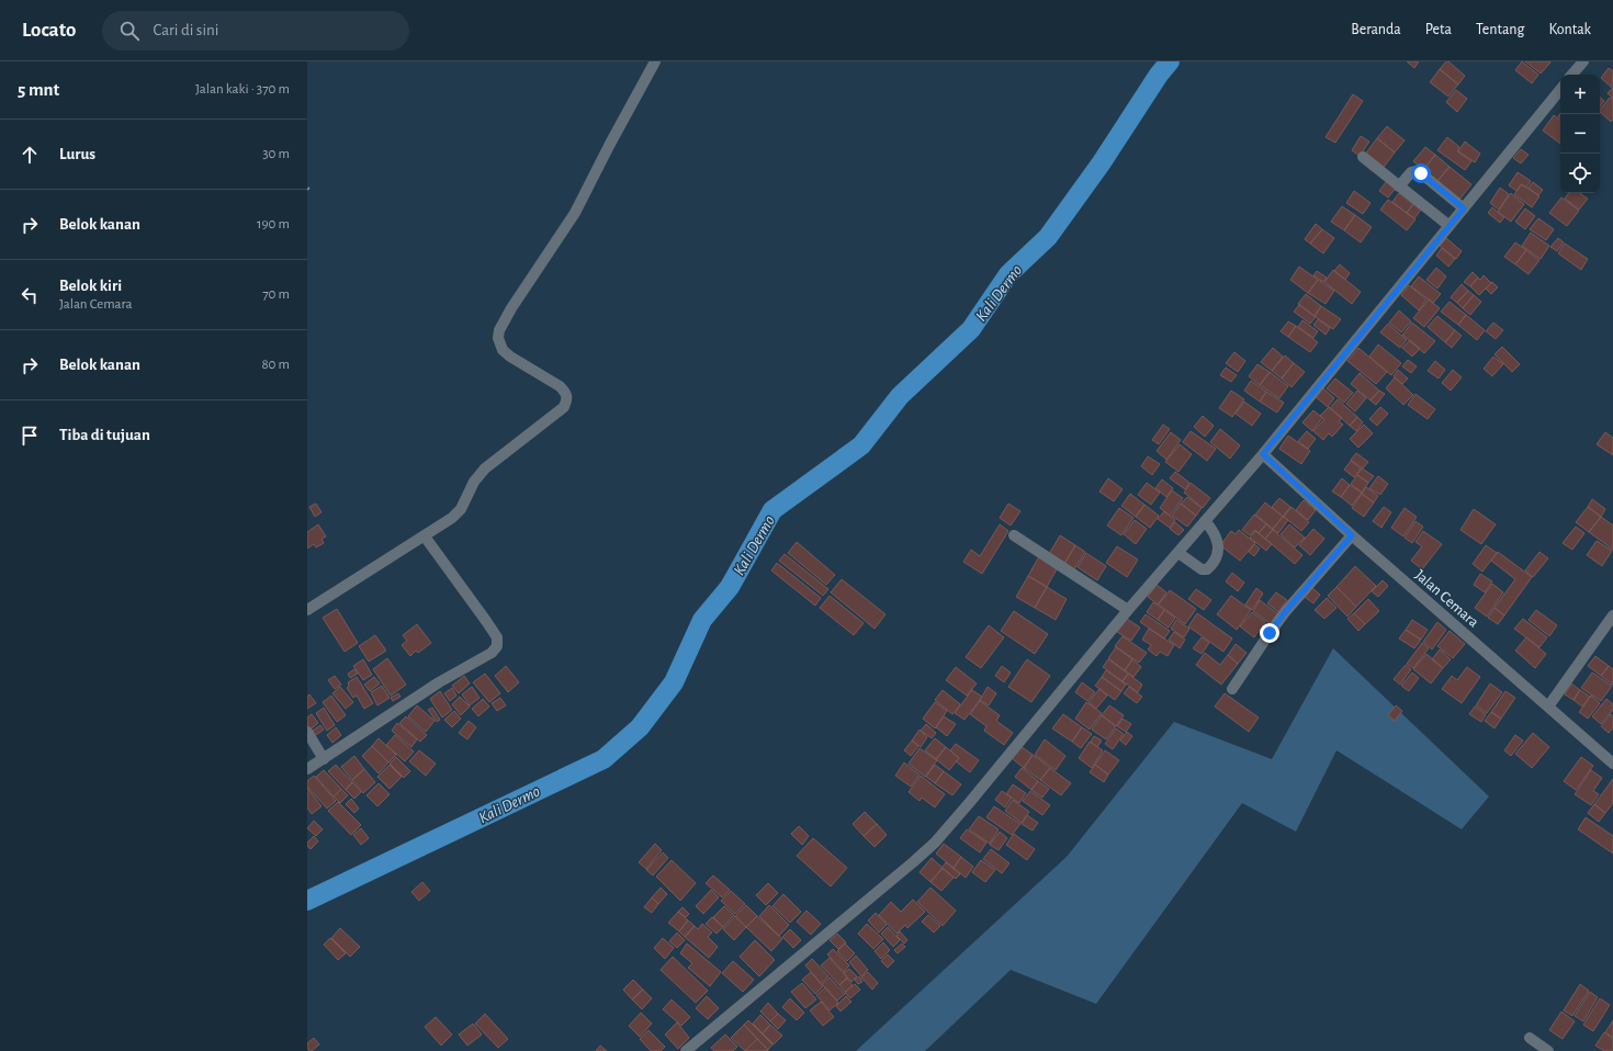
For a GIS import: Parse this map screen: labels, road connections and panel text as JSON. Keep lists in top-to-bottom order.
{
  "streets": {
    "street": ["Jalan Cemara"]
  },
  "water": ["Kali Dermo"],
  "page": {
    "header": "Locato",
    "search": "Cari di sini",
    "nav": [
      "Beranda",
      "Peta",
      "Tentang",
      "Kontak"
    ],
    "heading": ["5 mnt", "Jalan kaki · 370 m"],
    "map_buttons": ["+", "−"],
    "list": [
      ["Lurus", "30 m"],
      ["Belok kanan", "190 m"],
      ["Belok kiri", "Jalan Cemara", "70 m"],
      ["Belok kanan", "80 m"],
      "Tiba di tujuan"
    ]
  }
}
